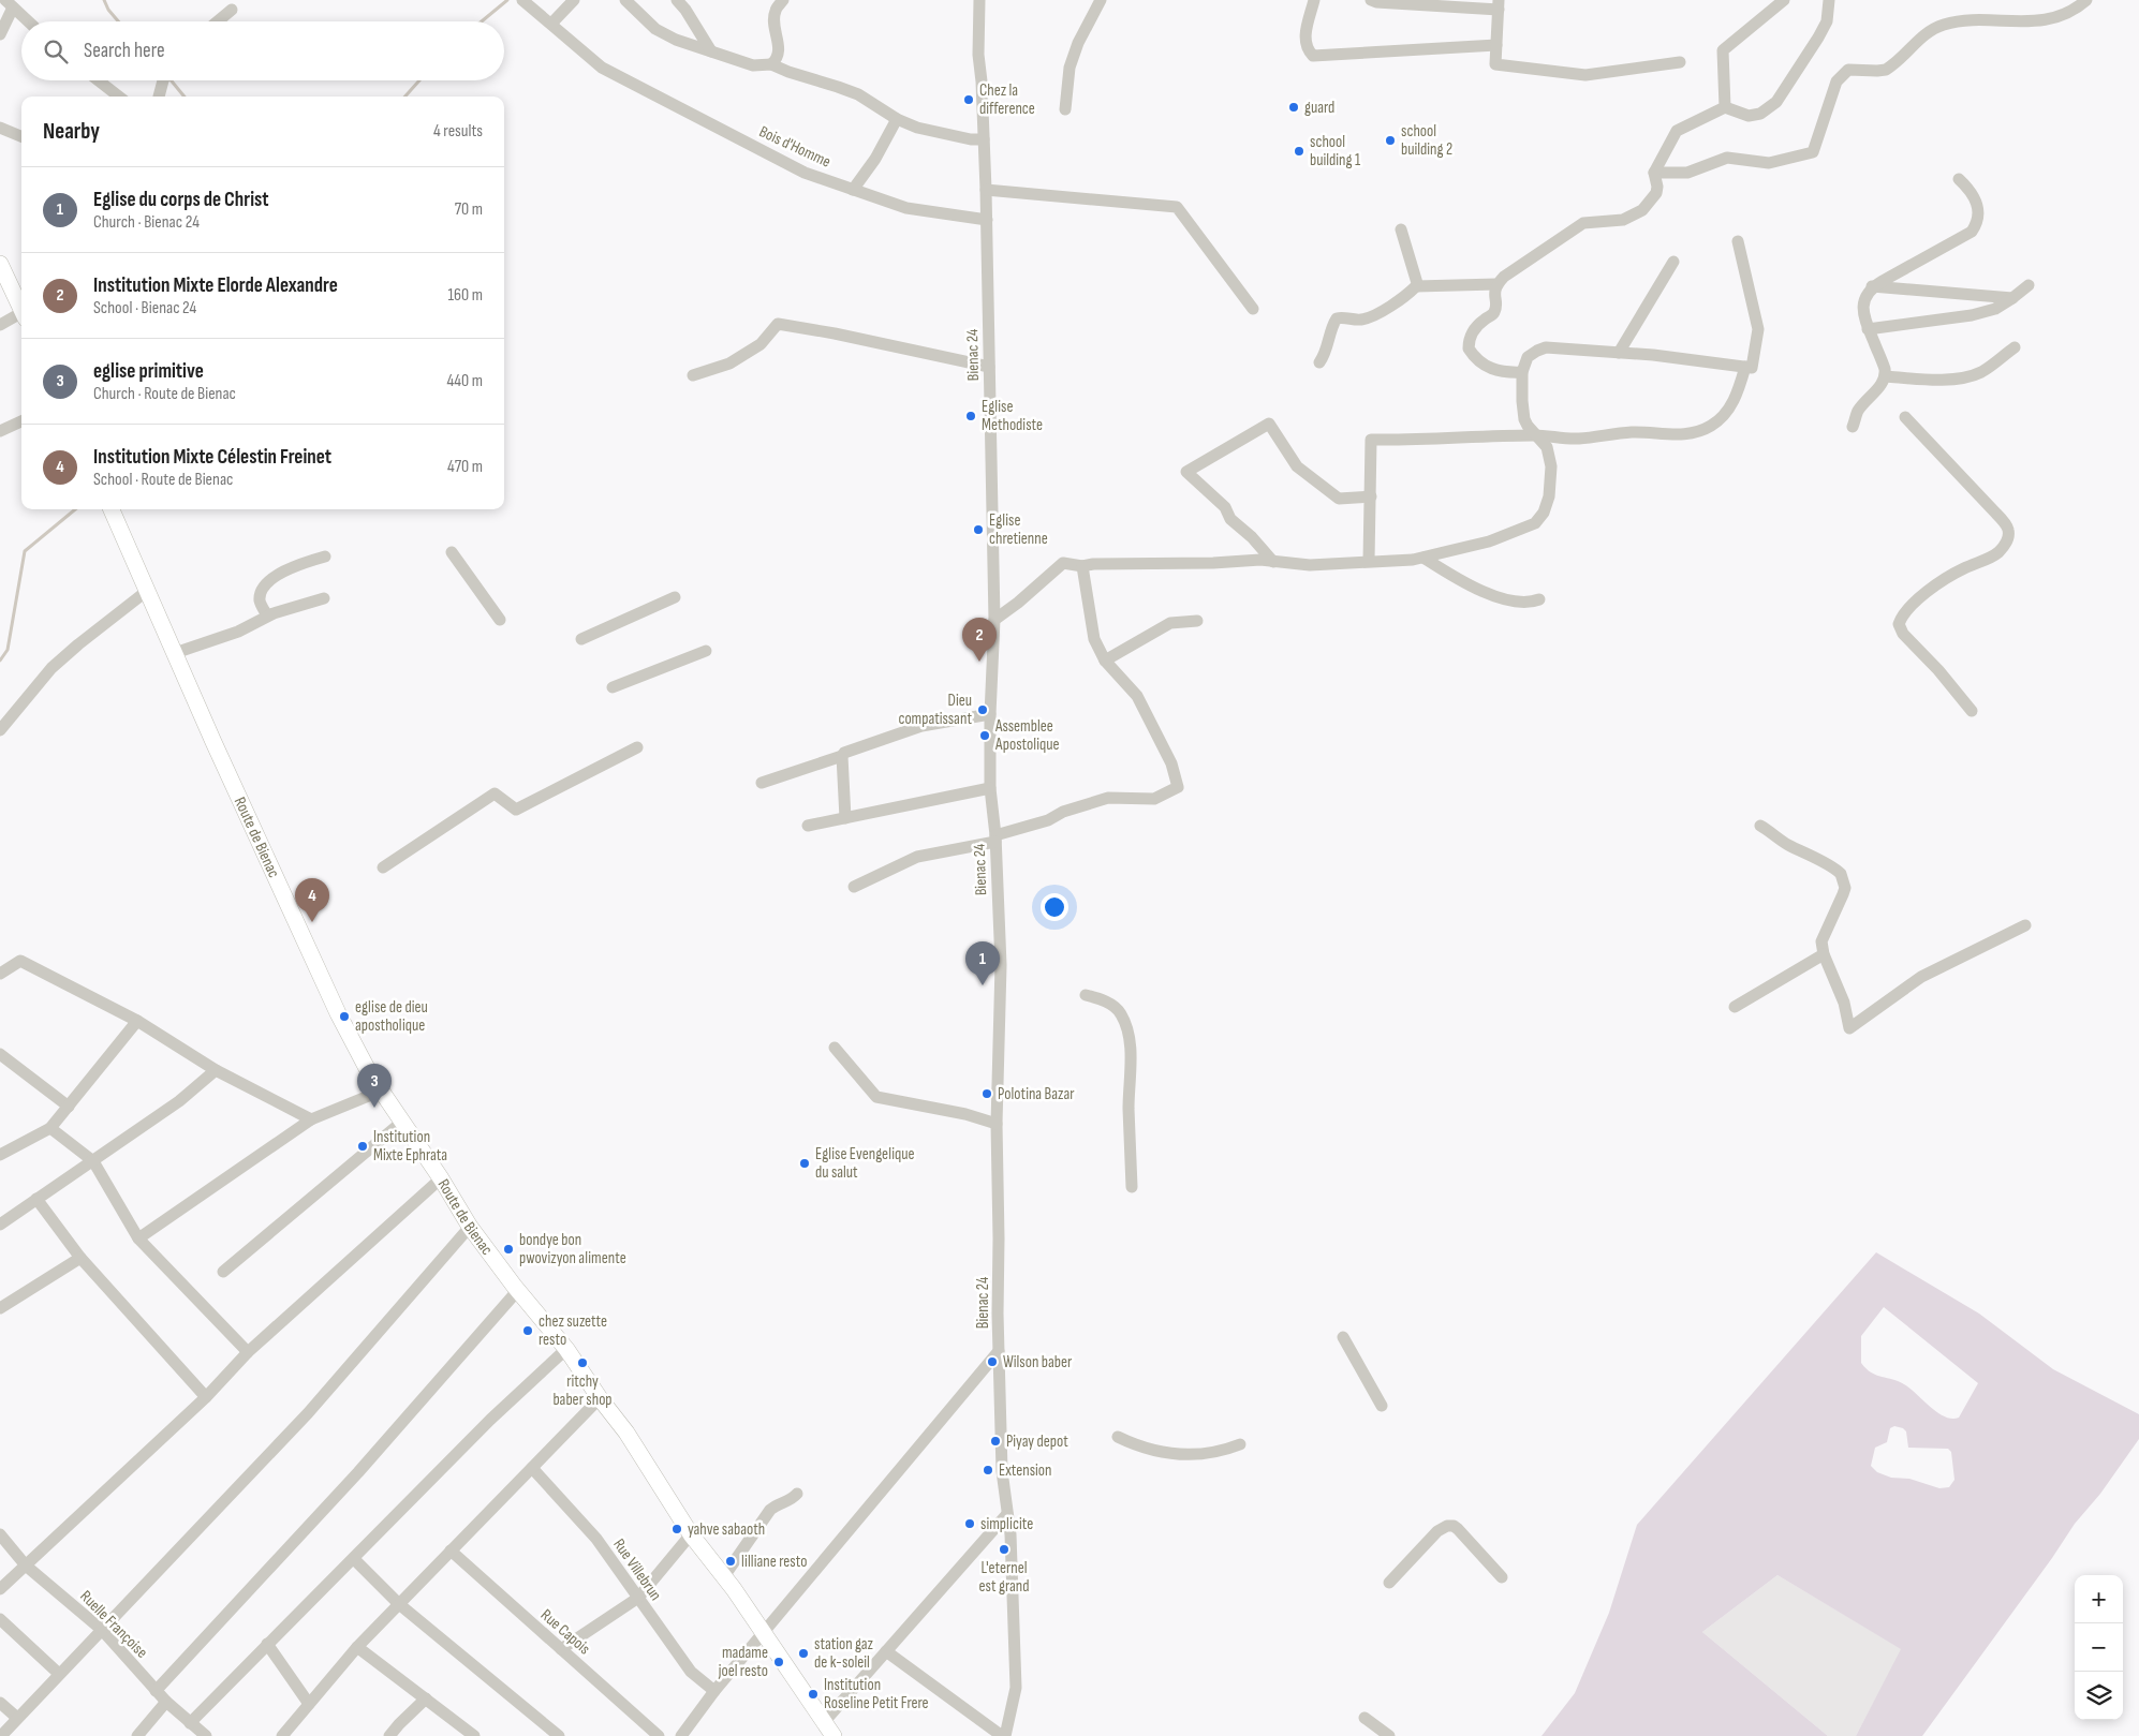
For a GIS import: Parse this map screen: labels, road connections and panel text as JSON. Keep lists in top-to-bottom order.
{
  "streets": {
    "main road": ["Route de Bienac"],
    "street": [
      "Bois d'Homme",
      "Bienac 24",
      "Rue Villebrun",
      "Ruelle Françoise",
      "Rue Capois"
    ]
  },
  "crossings": [
    ["Bois d'Homme", "Bienac 24"]
  ],
  "places": [
    "Chez la difference",
    "guard",
    "school building 2",
    "school building 1",
    "Eglise Methodiste",
    "Eglise chretienne",
    "Dieu compatissant",
    "Assemblee Apostolique",
    "eglise de dieu apostholique",
    "Polotina Bazar",
    "Institution Mixte Ephrata",
    "Eglise Evengelique du salut",
    "bondye bon pwovizyon alimente",
    "chez suzette resto",
    "Wilson baber",
    "ritchy baber shop",
    "Piyay depot",
    "Extension",
    "simplicite",
    "yahve sabaoth",
    "L'eternel est grand",
    "lilliane resto",
    "station gaz de k-soleil",
    "madame joel resto",
    "Institution Roseline Petit Frere"
  ],
  "page": {
    "search": "Search here",
    "heading": ["Nearby", "4 results"],
    "list": [
      {
        "mark": "1",
        "name": "Eglise du corps de Christ",
        "note": "Church · Bienac 24",
        "value": "70 m"
      },
      {
        "mark": "2",
        "name": "Institution Mixte Elorde Alexandre",
        "note": "School · Bienac 24",
        "value": "160 m"
      },
      {
        "mark": "3",
        "name": "eglise primitive",
        "note": "Church · Route de Bienac",
        "value": "440 m"
      },
      {
        "mark": "4",
        "name": "Institution Mixte Célestin Freinet",
        "note": "School · Route de Bienac",
        "value": "470 m"
      }
    ],
    "pins": [
      "2",
      "4",
      "1",
      "3"
    ],
    "map_buttons": ["+", "−"]
  }
}
